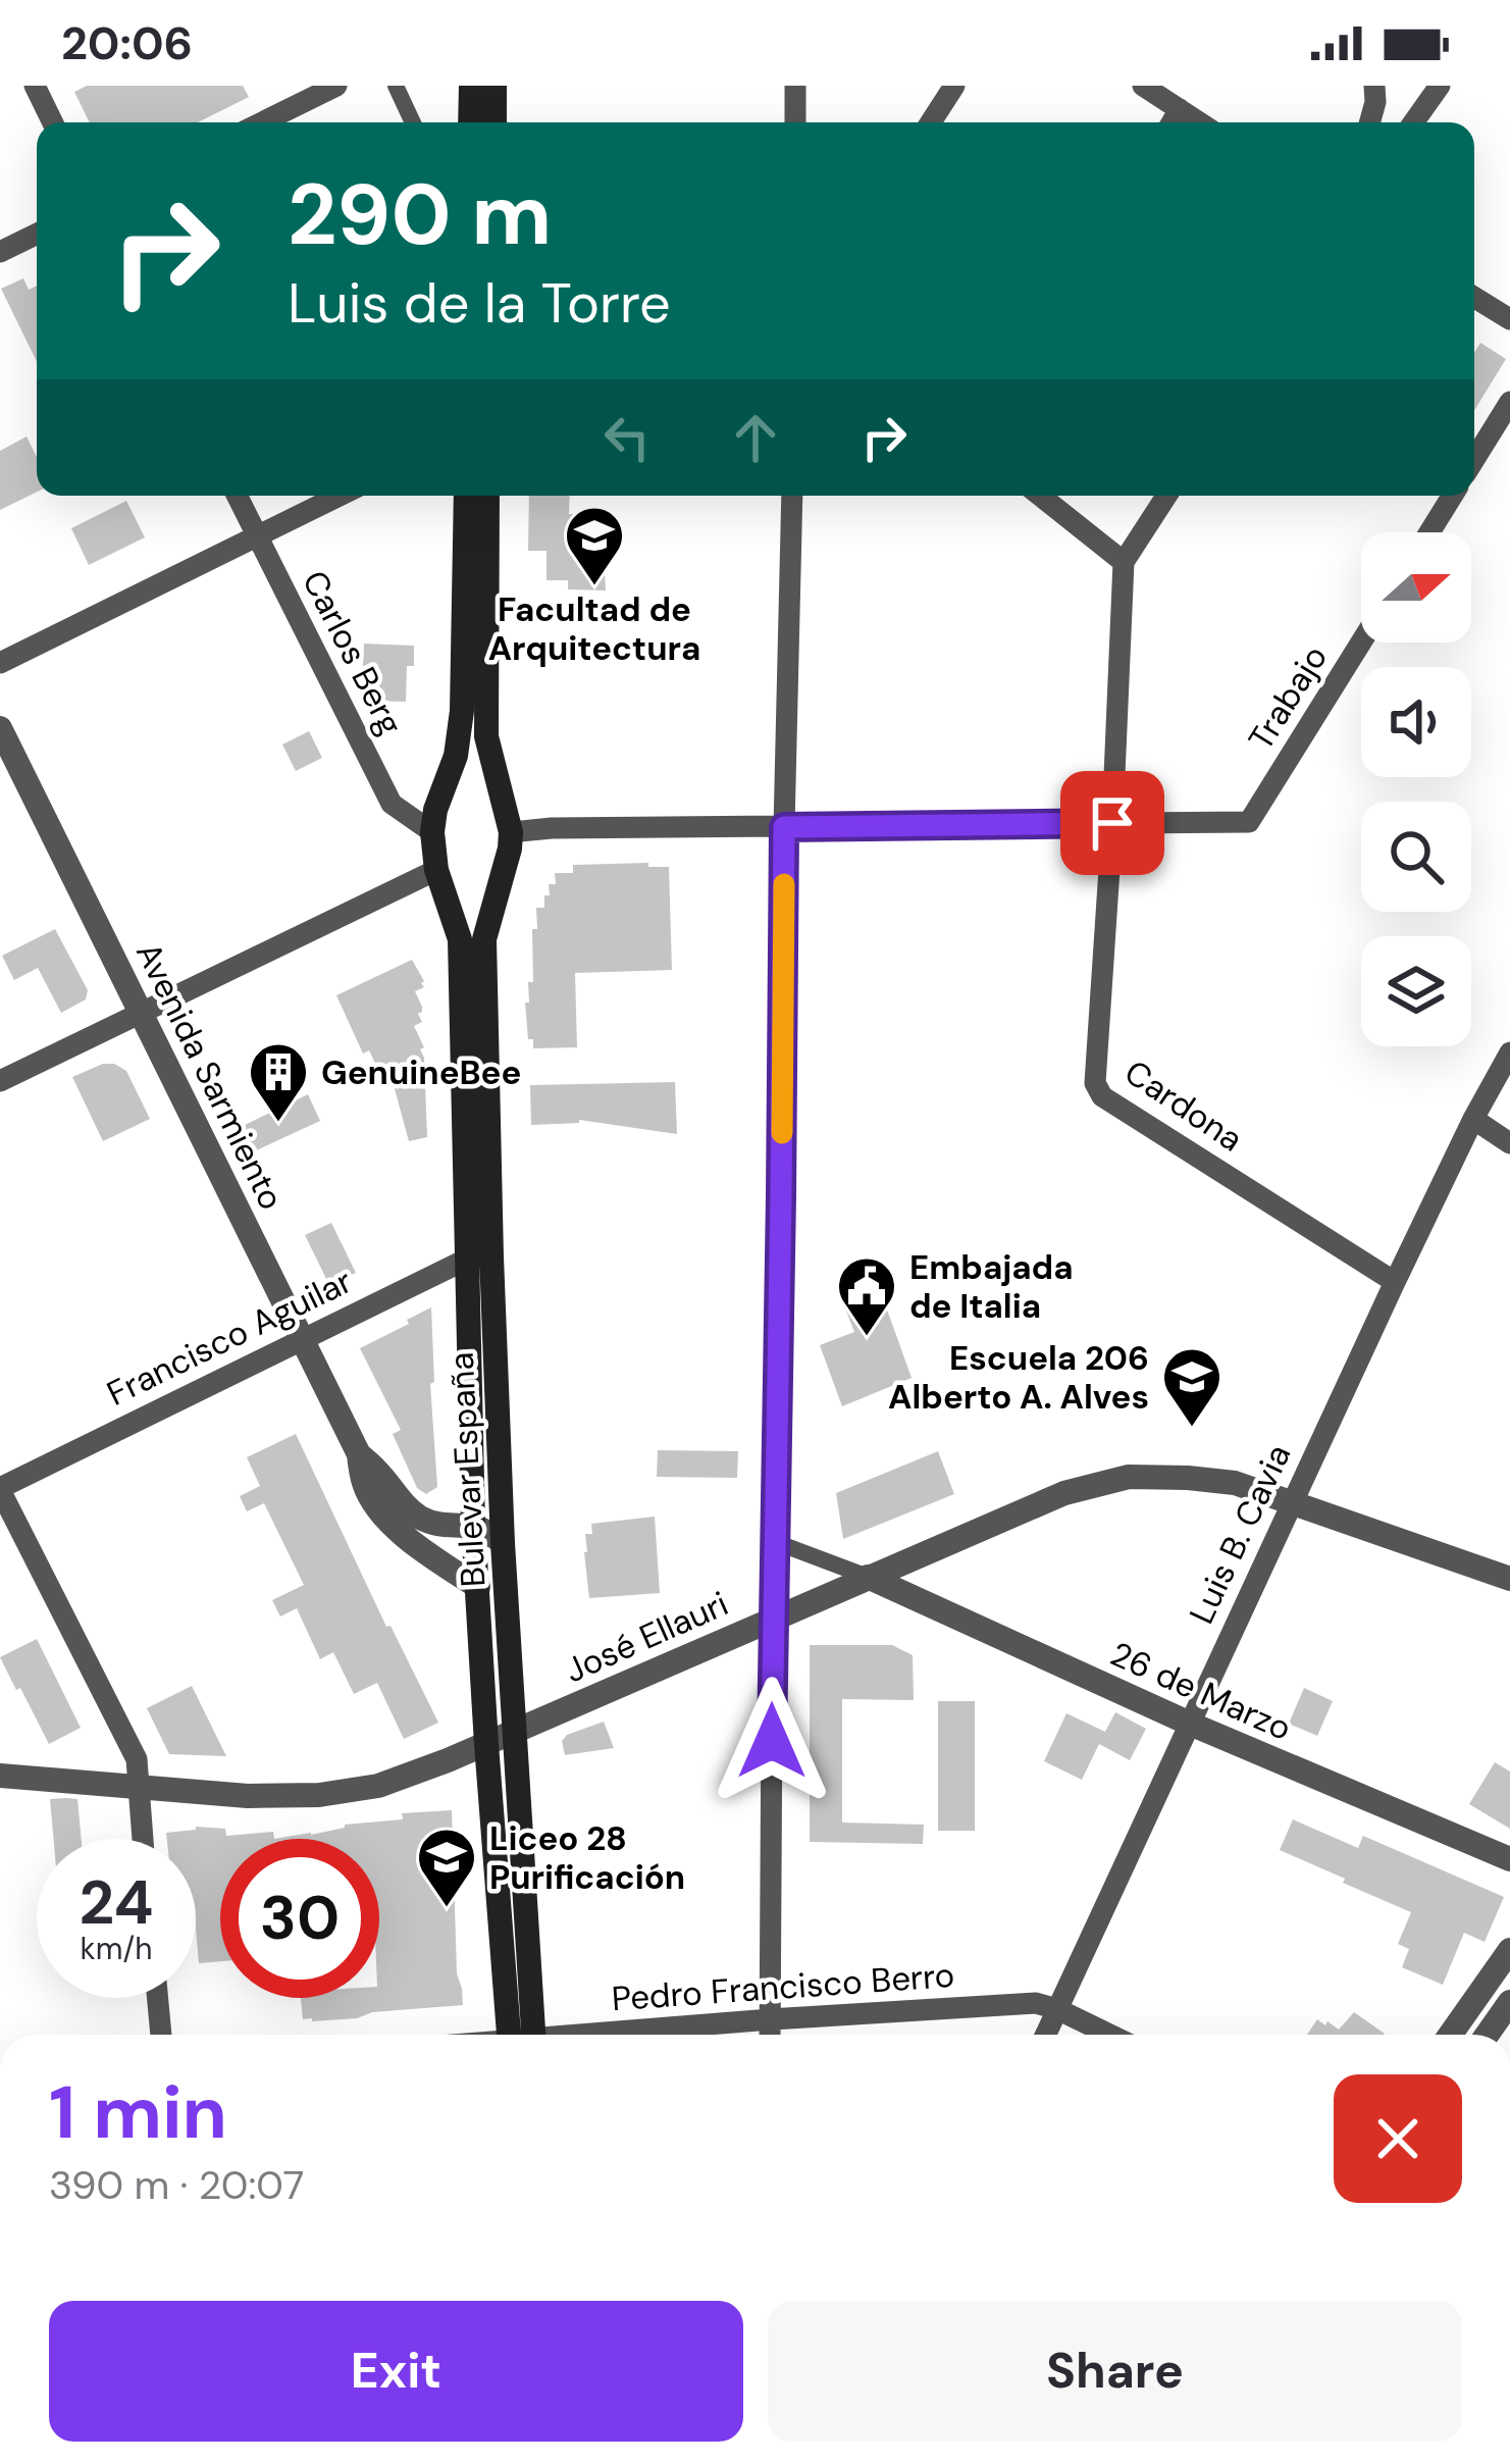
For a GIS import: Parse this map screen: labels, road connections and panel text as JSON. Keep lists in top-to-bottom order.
{
  "streets": {
    "main road": ["Bulevar España"],
    "street": [
      "Carlos Berg",
      "Trabajo",
      "Avenida Sarmiento",
      "Cardona",
      "Francisco Aguilar",
      "Luis B. Cavia",
      "José Ellauri",
      "26 de Marzo",
      "Pedro Francisco Berro"
    ]
  },
  "crossings": [
    ["Carlos Berg", "Bulevar España"],
    ["Trabajo", "Cardona"],
    ["Avenida Sarmiento", "Francisco Aguilar"],
    ["Avenida Sarmiento", "Bulevar España"],
    ["Cardona", "Luis B. Cavia"],
    ["Francisco Aguilar", "Bulevar España"],
    ["Bulevar España", "José Ellauri"],
    ["Luis B. Cavia", "José Ellauri"],
    ["Luis B. Cavia", "26 de Marzo"],
    ["Luis B. Cavia", "Pedro Francisco Berro"],
    ["José Ellauri", "26 de Marzo"]
  ],
  "places": {
    "school or university": ["Facultad de Arquitectura", "Escuela 206 Alberto A. Alves", "Liceo 28 Purificación"],
    "building": ["GenuineBee"],
    "public building": ["Embajada de Italia"]
  },
  "north": "right",
  "page": {
    "status": "20:06",
    "turn": ["290 m", "Luis de la Torre"],
    "speed": "24 km/h",
    "limit": "30",
    "heading": ["1 min", "390 m · 20:07"],
    "buttons": ["Exit", "Share"]
  }
}
